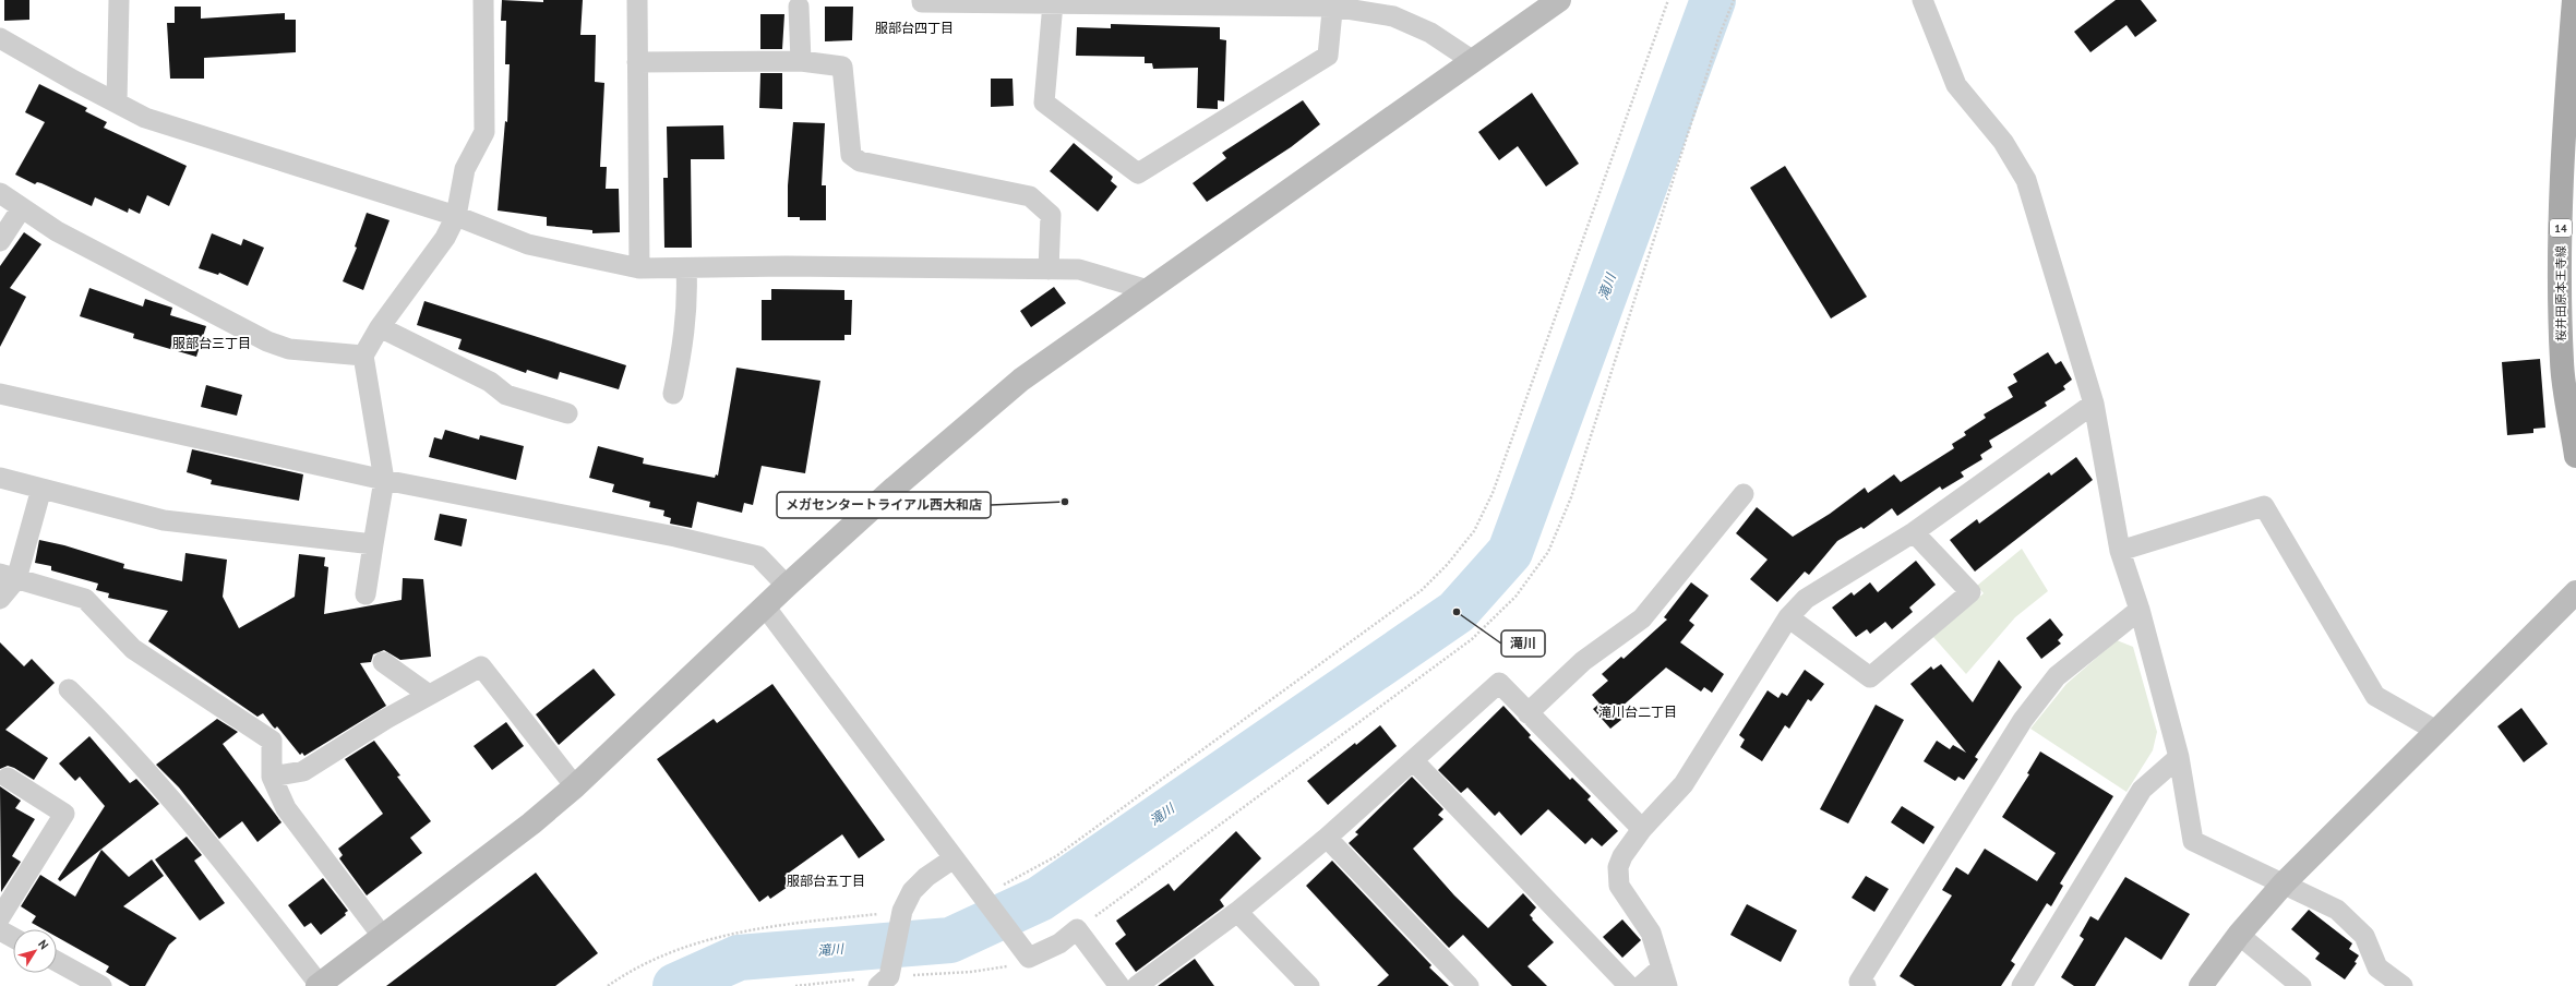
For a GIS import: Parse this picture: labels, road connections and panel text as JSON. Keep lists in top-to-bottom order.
{
  "streets": {
    "main road": ["14", "桜井田原本王寺線"]
  },
  "districts": [
    "服部台四丁目",
    "服部台三丁目",
    "滝川台二丁目",
    "服部台五丁目"
  ],
  "water": ["滝川"],
  "places": ["メガセンタートライアル西大和店", "滝川"],
  "north": "top right"
}
